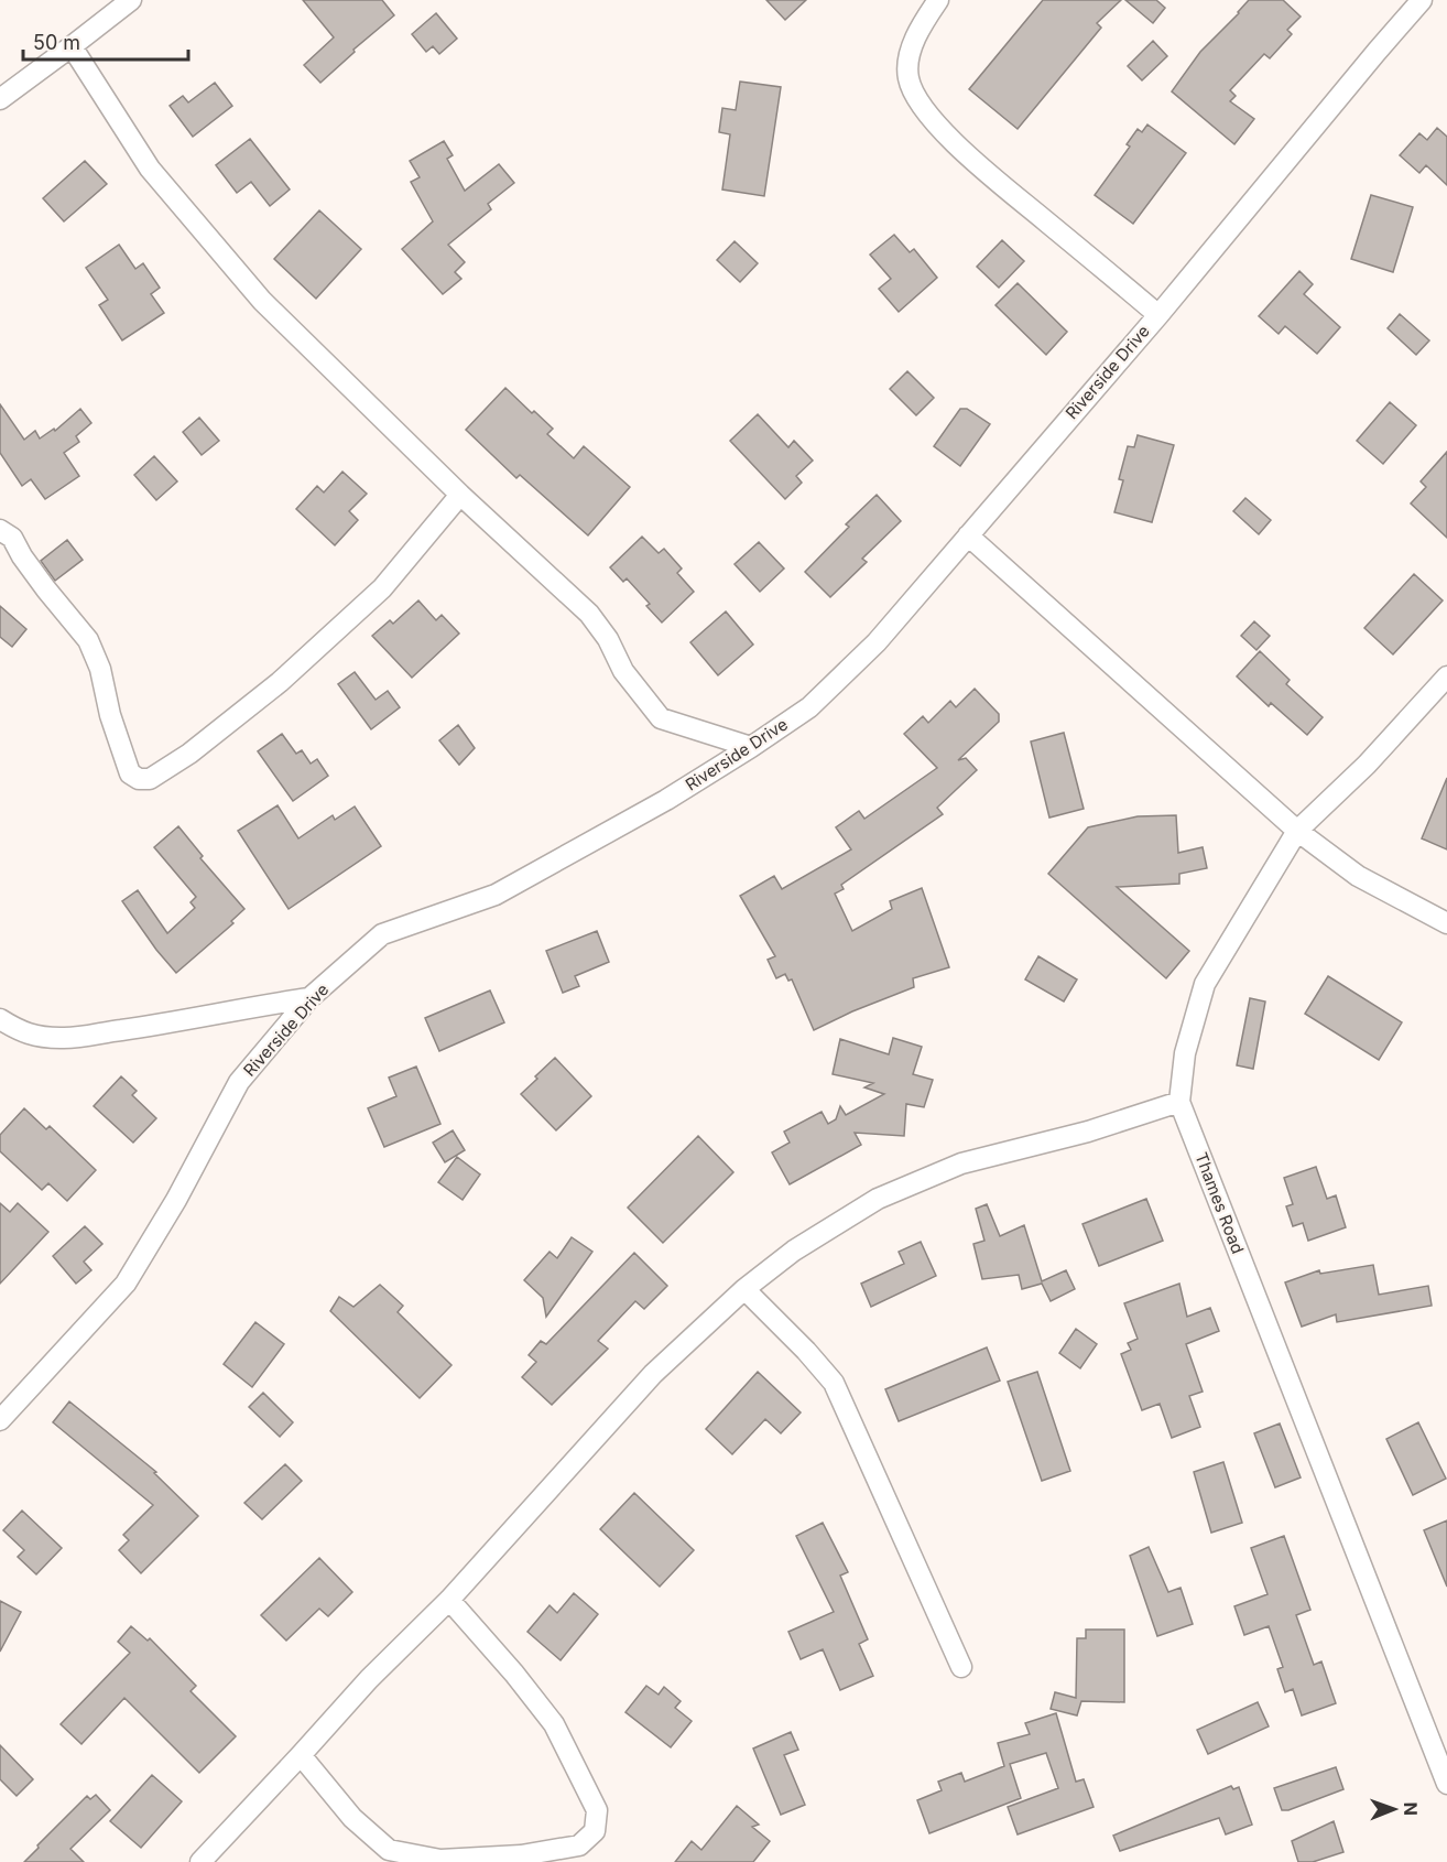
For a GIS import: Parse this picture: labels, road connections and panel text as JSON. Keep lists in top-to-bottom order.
{
  "streets": {
    "street": ["Riverside Drive", "Thames Road"]
  },
  "scale_bar": "50 m",
  "north": "right"
}
